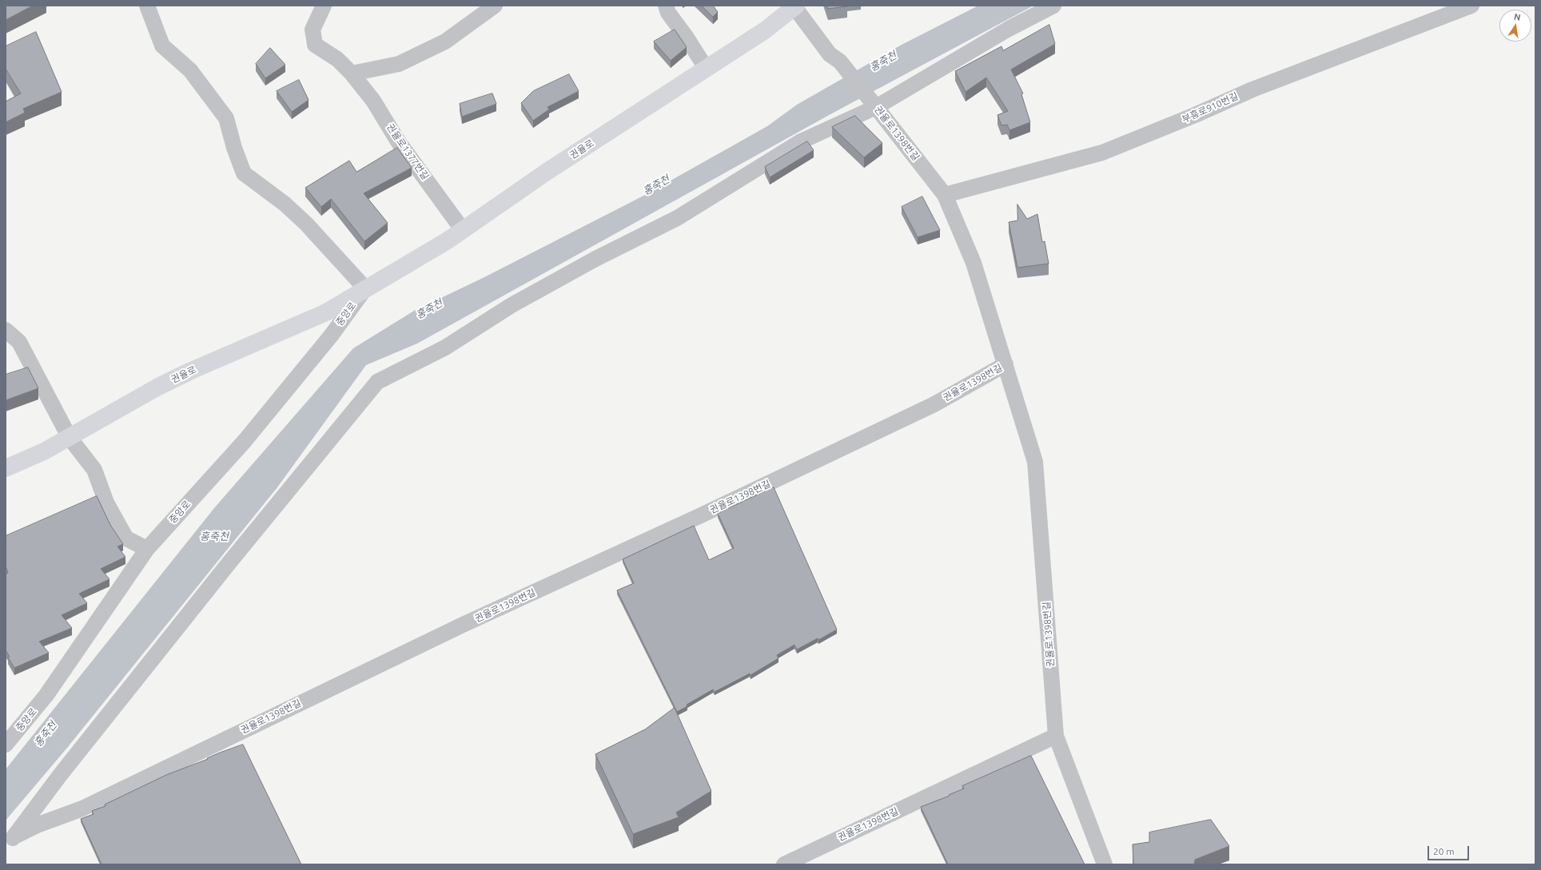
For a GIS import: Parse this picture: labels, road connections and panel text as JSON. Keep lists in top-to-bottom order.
{
  "streets": {
    "main road": ["권율로"],
    "street": [
      "부흥로910번길",
      "권율로1398번길",
      "권율로1377번길",
      "중앙로"
    ]
  },
  "crossings": [
    ["부흥로910번길", "권율로1398번길"],
    ["권율로1398번길", "권율로"],
    ["권율로", "권율로1377번길"],
    ["권율로", "중앙로"]
  ],
  "water": ["홍죽천"],
  "scale_bar": "20 m",
  "north": "top"
}
